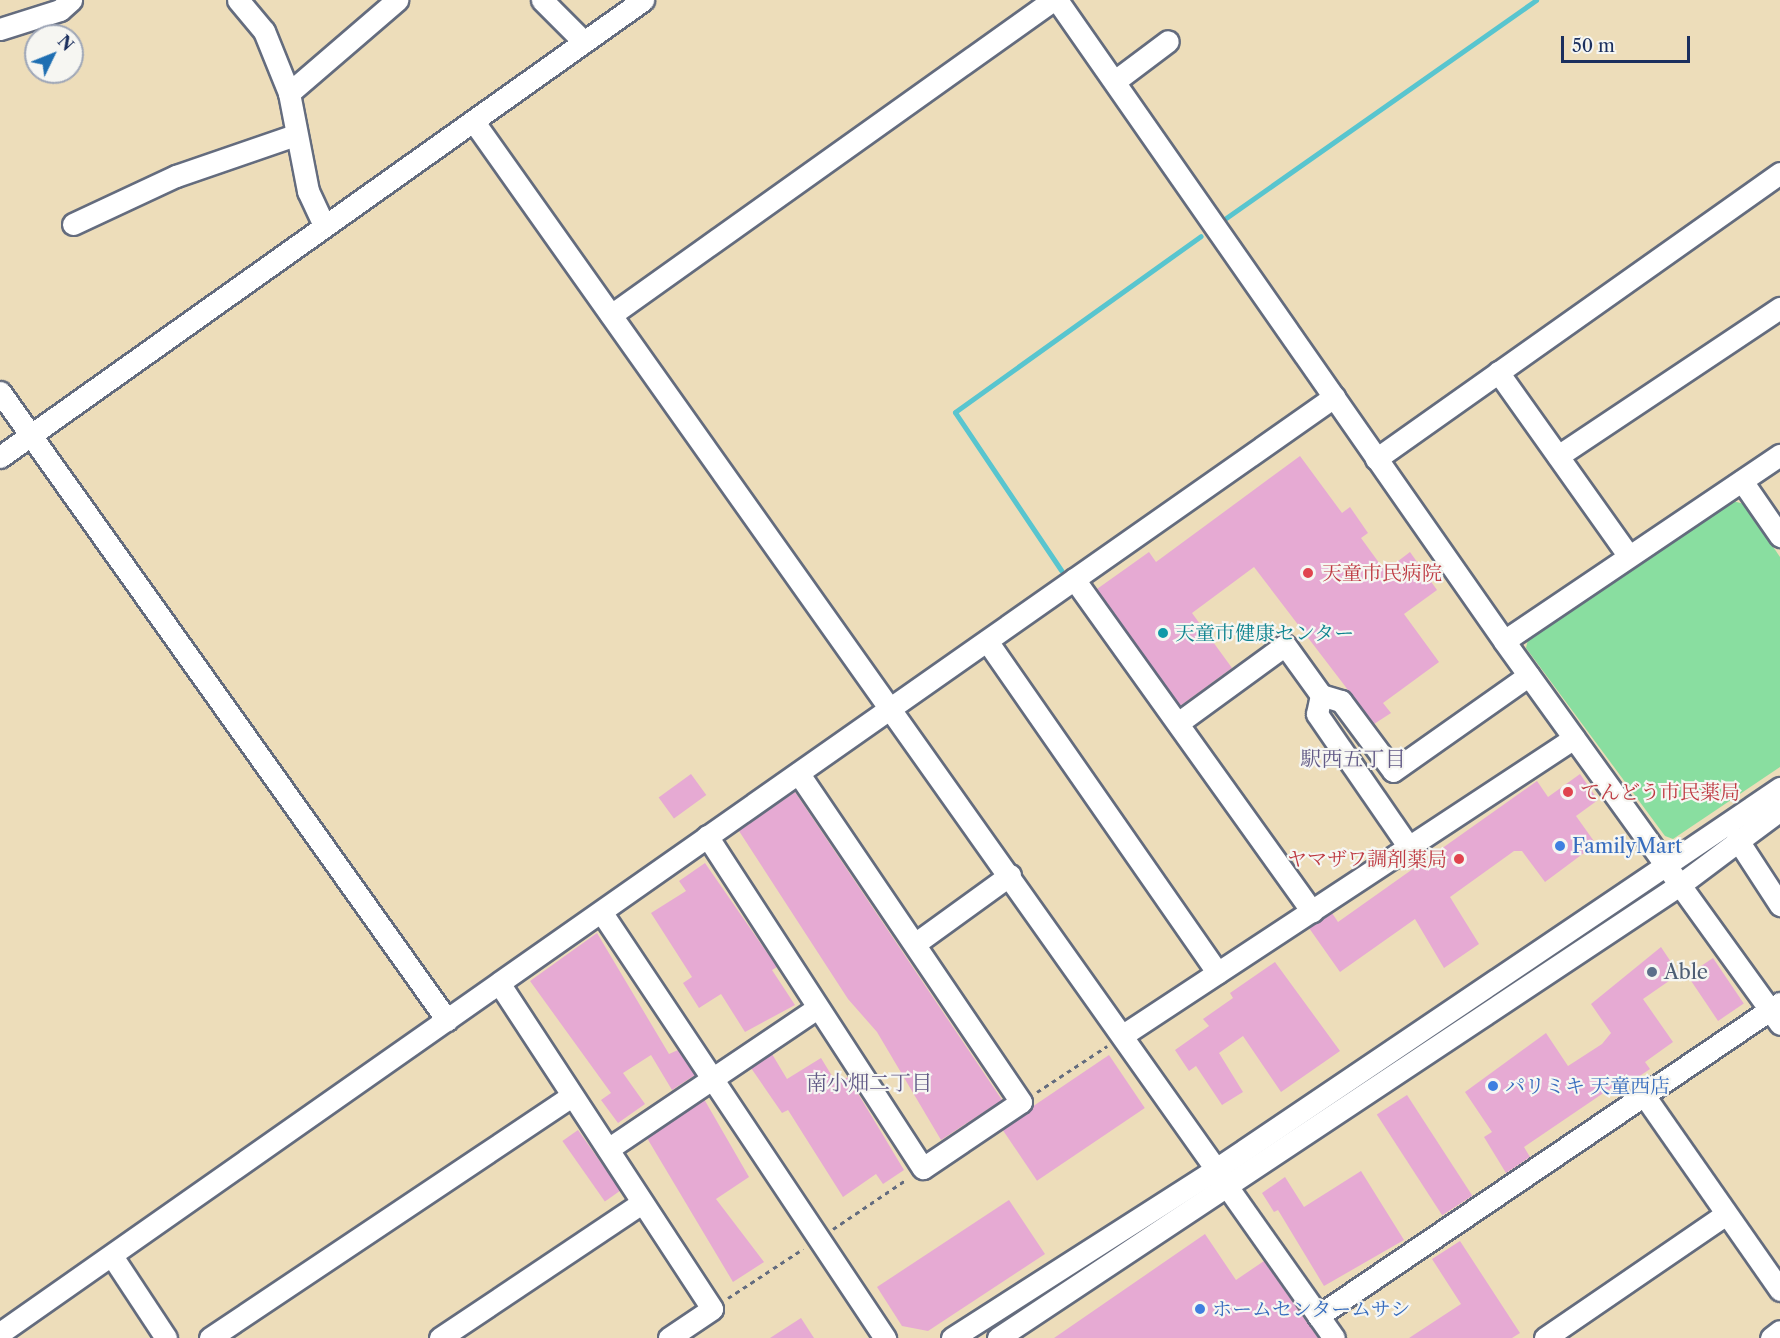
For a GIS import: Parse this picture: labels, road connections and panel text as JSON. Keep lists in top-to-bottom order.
{
  "districts": ["駅西五丁目", "南小畑二丁目"],
  "places": [
    "天童市民病院",
    "天童市健康センター",
    "てんどう市民薬局",
    "FamilyMart",
    "ヤマザワ調剤薬局",
    "Able",
    "パリミキ 天童西店",
    "ホームセンタームサシ"
  ],
  "scale_bar": "50 m",
  "north": "top right"
}
